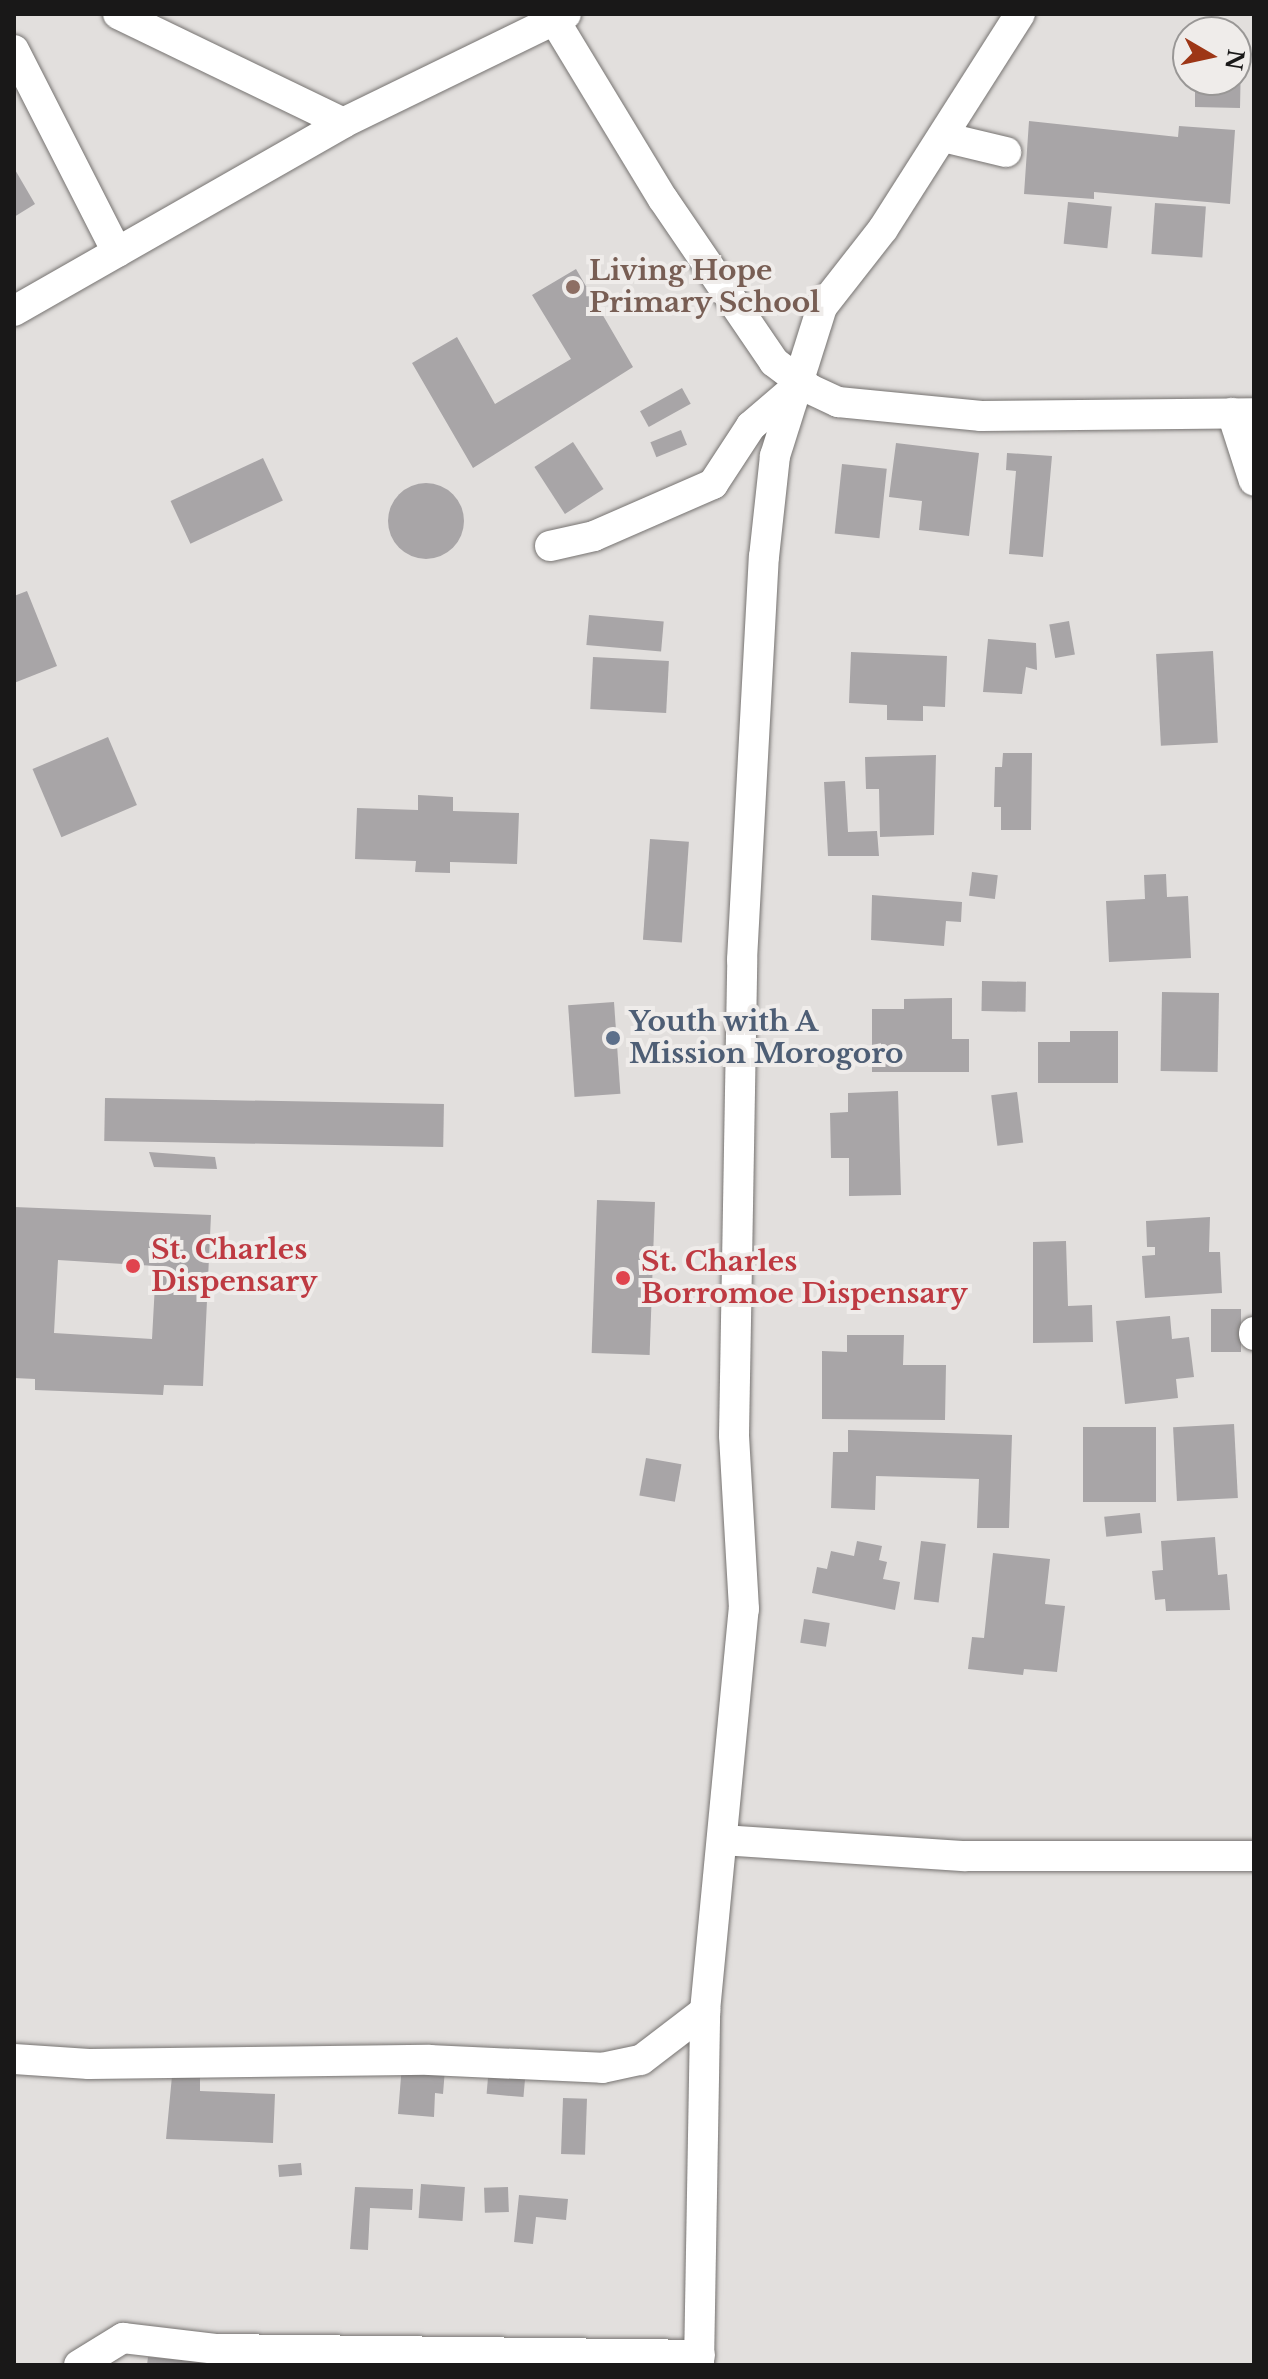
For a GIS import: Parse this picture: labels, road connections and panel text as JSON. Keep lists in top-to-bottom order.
{
  "places": [
    "Living Hope Primary School",
    "Youth with A Mission Morogoro",
    "St. Charles Dispensary",
    "St. Charles Borromoe Dispensary"
  ],
  "north": "right"
}
